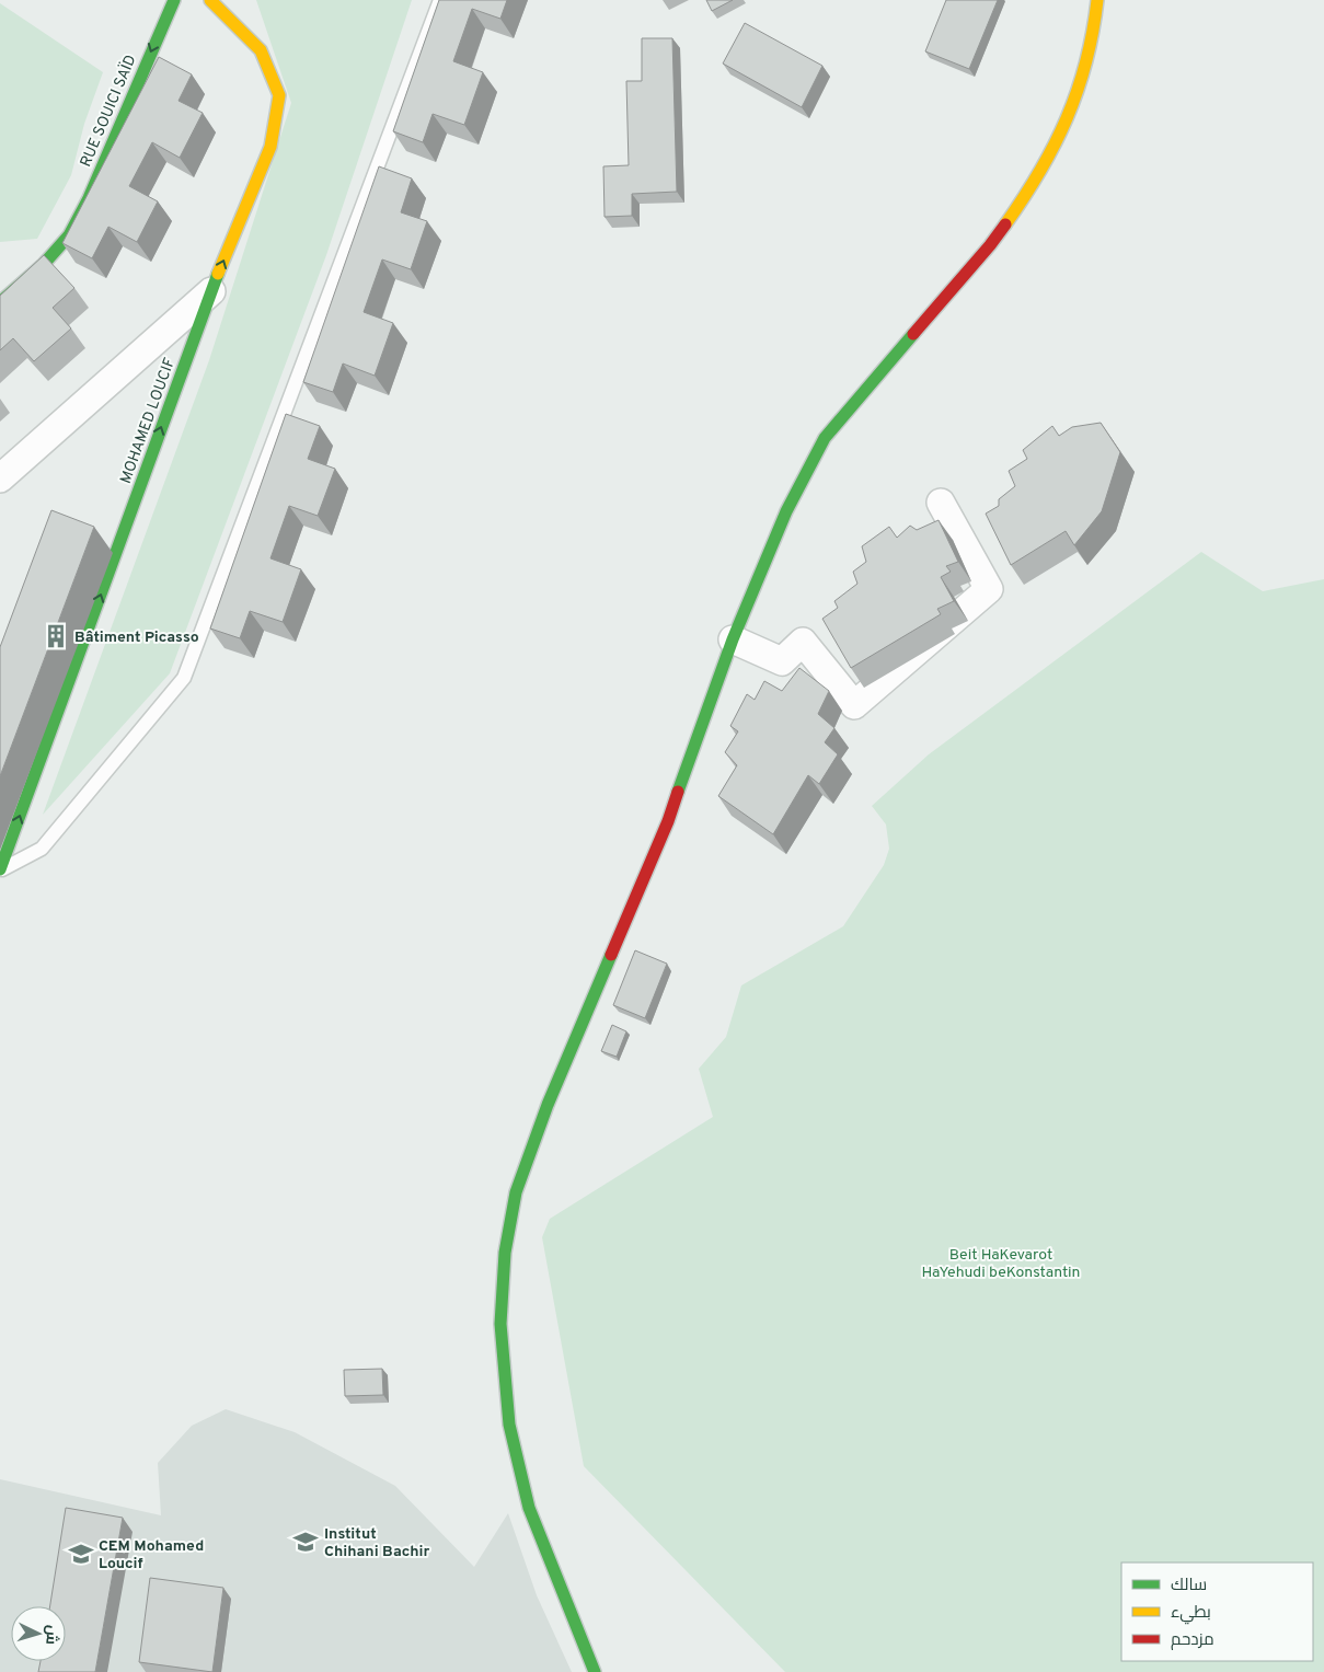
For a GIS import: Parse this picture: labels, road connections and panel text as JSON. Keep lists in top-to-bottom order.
{
  "streets": {
    "main road": ["RUE SOUICI SAÏD", "MOHAMED LOUCIF"]
  },
  "one_way": ["RUE SOUICI SAÏD", "MOHAMED LOUCIF"],
  "parks": ["Beit HaKevarot HaYehudi beKonstantin"],
  "places": {
    "building": ["Bâtiment Picasso"],
    "school or university": ["Institut Chihani Bachir", "CEM Mohamed Loucif"]
  },
  "legend": ["سالك", "بطيء", "مزدحم"],
  "north": "right"
}
